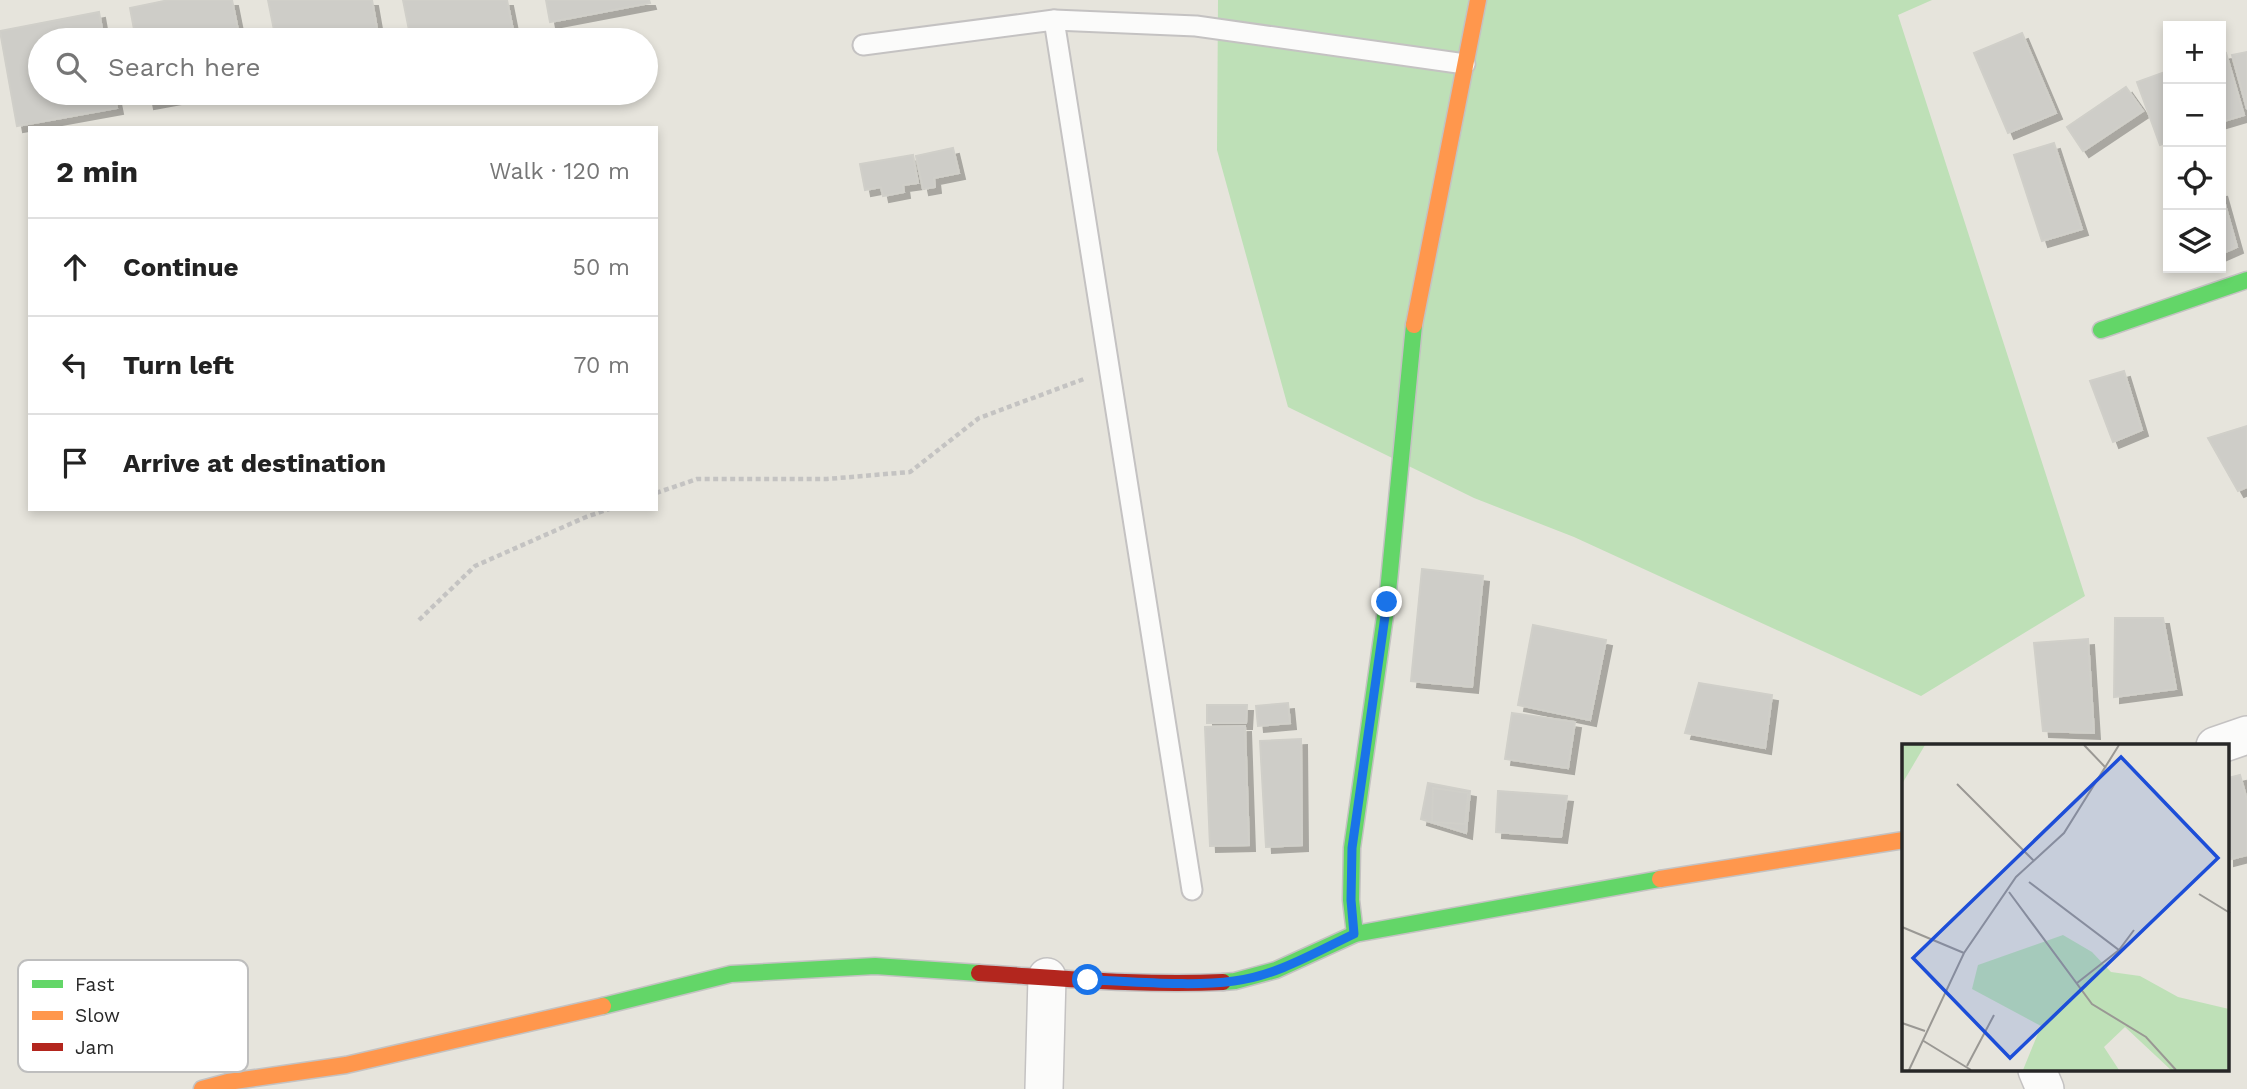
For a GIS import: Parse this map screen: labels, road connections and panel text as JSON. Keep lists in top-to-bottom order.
{
  "legend": ["Fast", "Slow", "Jam"],
  "page": {
    "map_buttons": ["+", "−"],
    "search": "Search here",
    "heading": ["2 min", "Walk · 120 m"],
    "list": [
      ["Continue", "50 m"],
      ["Turn left", "70 m"],
      "Arrive at destination"
    ]
  }
}
